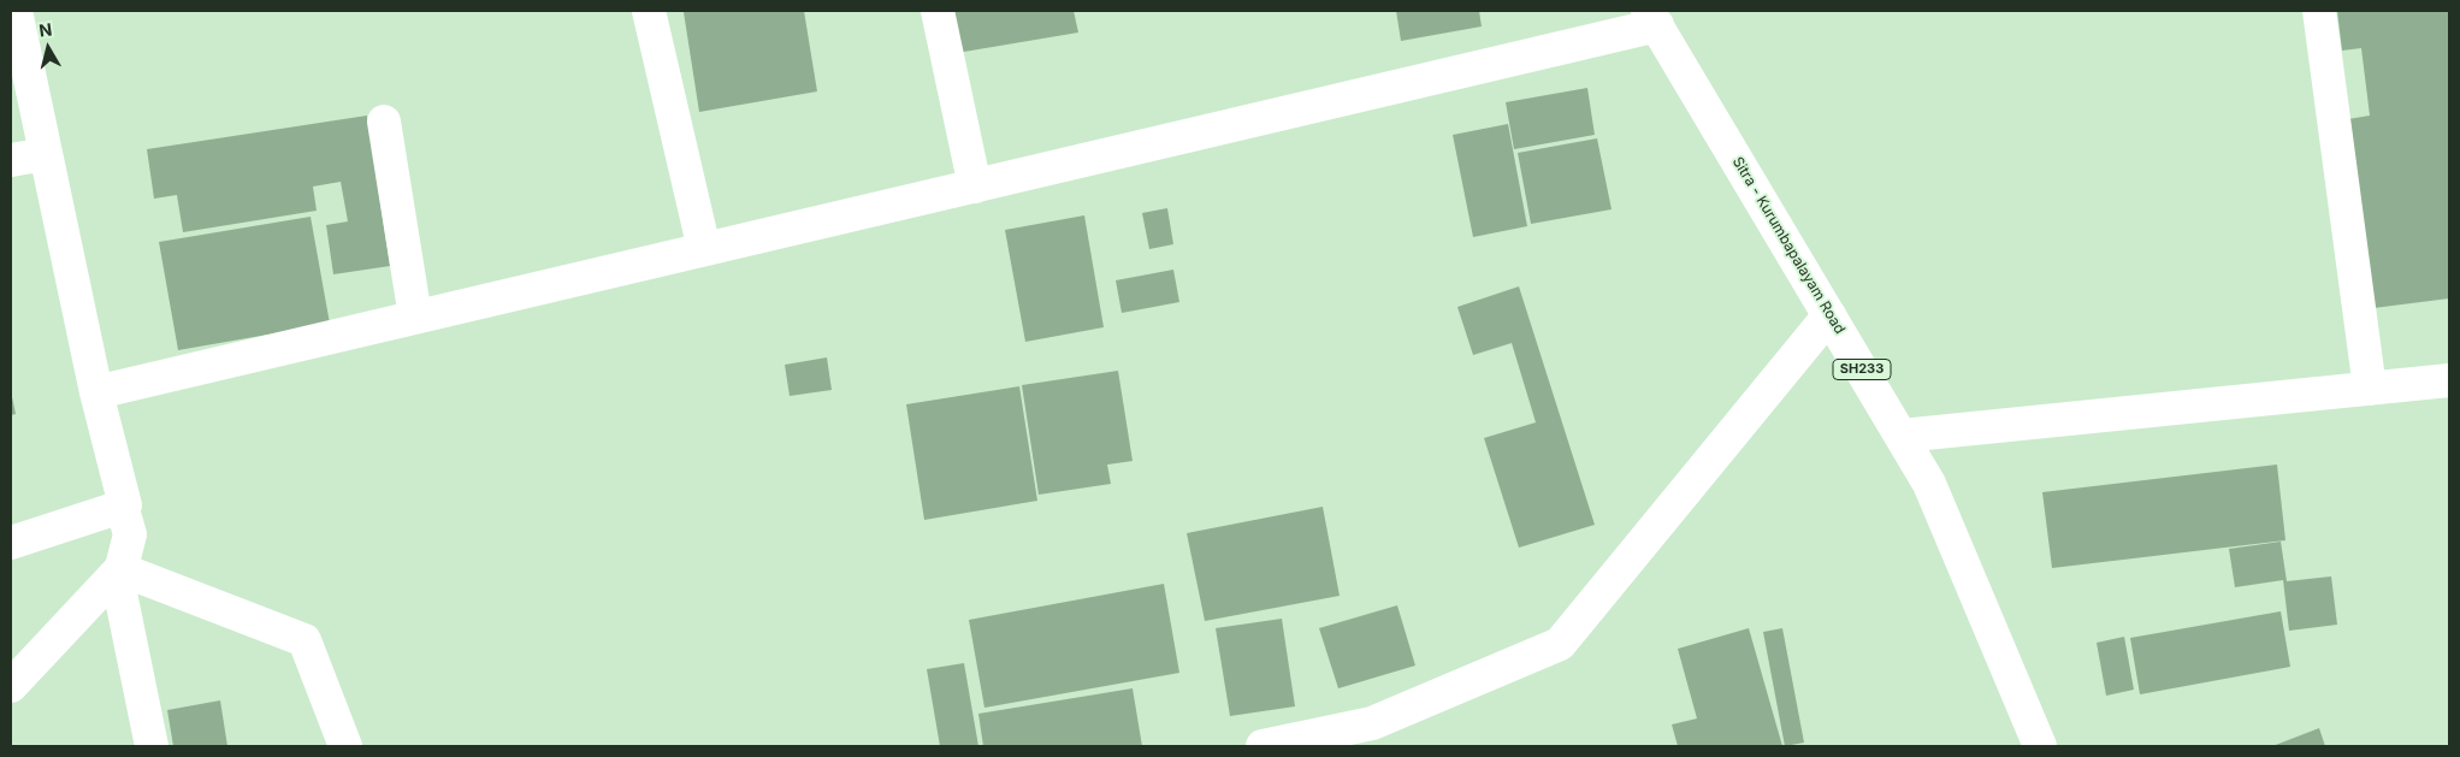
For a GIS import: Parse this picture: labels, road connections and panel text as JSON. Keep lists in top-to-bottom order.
{
  "streets": {
    "street": ["Sitra - Kurumbapalayam Road", "SH233"]
  },
  "north": "top"
}
